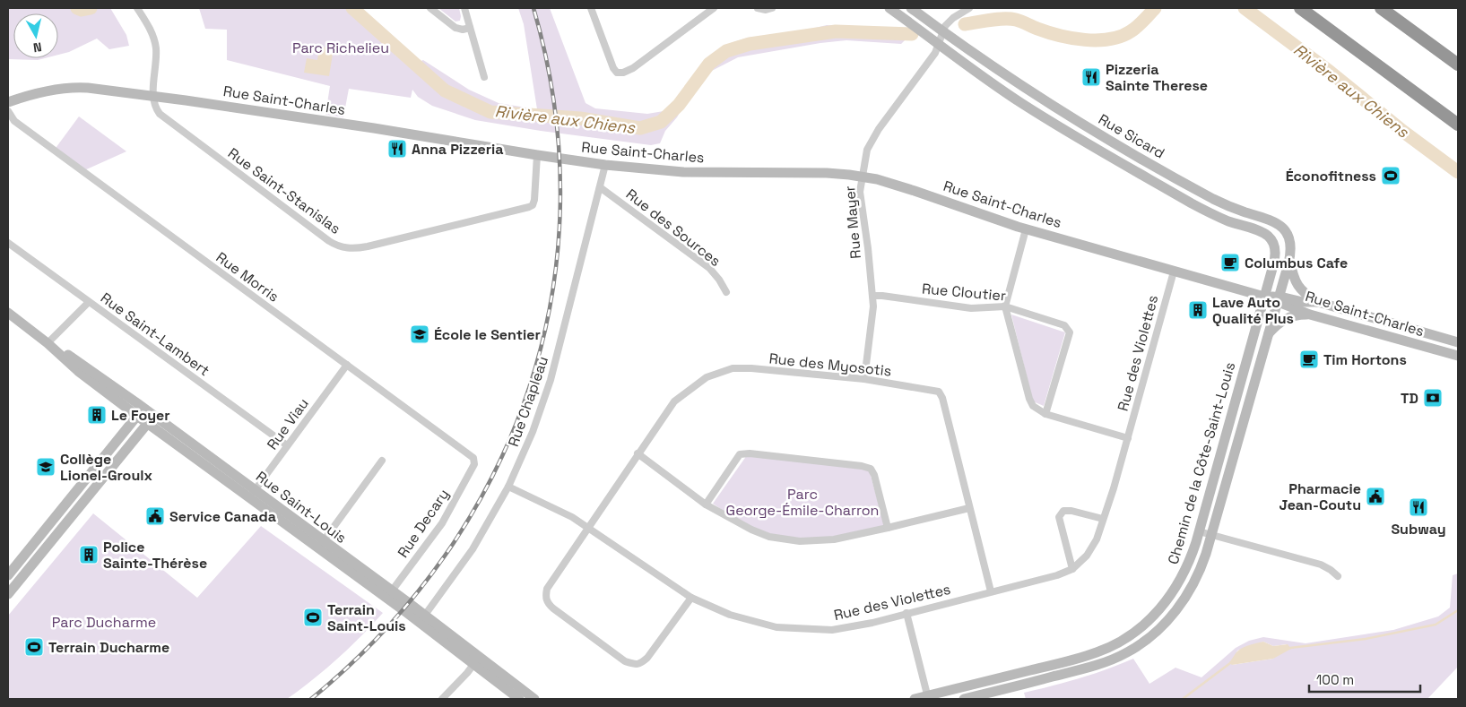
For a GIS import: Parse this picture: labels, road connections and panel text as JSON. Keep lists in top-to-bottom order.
{
  "streets": {
    "street": [
      "Rue Saint-Charles",
      "Rue Sicard",
      "Rue Saint-Stanislas",
      "Rue Mayer",
      "Rue des Sources",
      "Rue Morris",
      "Rue Cloutier",
      "Rue Saint-Lambert",
      "Rue des Violettes",
      "Rue des Myosotis",
      "Rue Chapleau",
      "Rue Viau",
      "Chemin de la Côte-Saint-Louis",
      "Rue Saint-Louis",
      "Rue Decary"
    ]
  },
  "crossings": [
    ["Rue Saint-Charles", "Rue Sicard"],
    ["Rue Saint-Charles", "Rue Saint-Stanislas"],
    ["Rue Saint-Charles", "Rue Mayer"],
    ["Rue Saint-Charles", "Rue des Violettes"],
    ["Rue Saint-Charles", "Rue Chapleau"],
    ["Rue Saint-Charles", "Chemin de la Côte-Saint-Louis"],
    ["Rue Sicard", "Rue Mayer"],
    ["Rue Sicard", "Chemin de la Côte-Saint-Louis"],
    ["Rue Mayer", "Rue Cloutier"],
    ["Rue Mayer", "Rue des Myosotis"],
    ["Rue des Sources", "Rue Chapleau"],
    ["Rue Morris", "Rue Viau"],
    ["Rue Morris", "Rue Decary"],
    ["Rue Saint-Lambert", "Rue Viau"],
    ["Rue des Violettes", "Rue des Myosotis"],
    ["Rue des Violettes", "Rue Chapleau"],
    ["Rue Chapleau", "Rue Saint-Louis"],
    ["Rue Viau", "Rue Saint-Louis"],
    ["Rue Saint-Louis", "Rue Decary"]
  ],
  "water": ["Rivière aux Chiens"],
  "parks": ["Parc Richelieu", "Parc George-Émile-Charron", "Parc Ducharme"],
  "places": {
    "restaurant": ["Pizzeria Sainte Therese", "Anna Pizzeria", "Subway"],
    "sports": ["Éconofitness", "Terrain Saint-Louis", "Terrain Ducharme"],
    "cafe": ["Columbus Cafe", "Tim Hortons"],
    "building": ["Lave Auto Qualité Plus", "Le Foyer", "Police Sainte-Thérèse"],
    "school or university": ["École le Sentier", "Collège Lionel-Groulx"],
    "bank": ["TD"],
    "public building": ["Pharmacie Jean-Coutu", "Service Canada"]
  },
  "scale_bar": "100 m",
  "north": "bottom"
}
